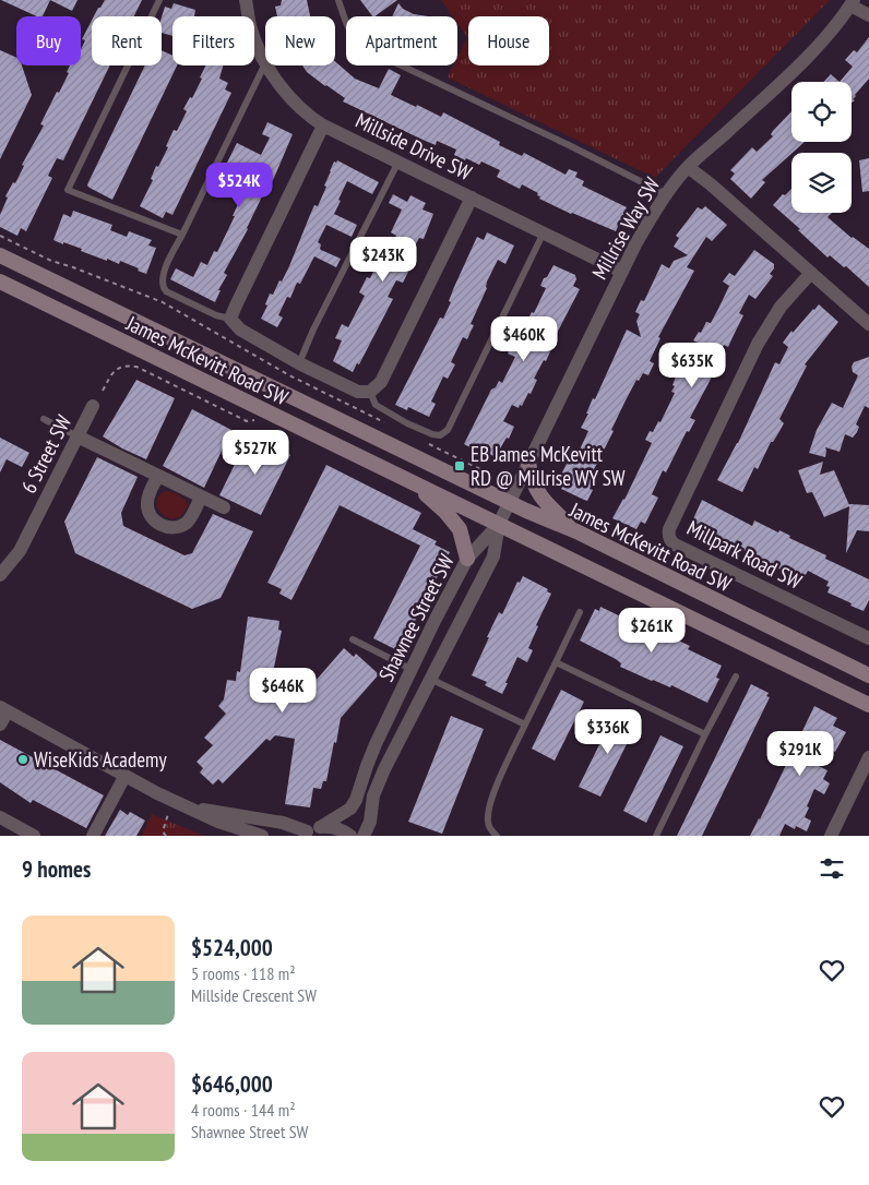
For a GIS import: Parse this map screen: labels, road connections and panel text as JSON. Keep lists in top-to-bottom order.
{
  "streets": {
    "main road": ["James McKevitt Road SW"],
    "street": [
      "Millside Drive SW",
      "Millrise Way SW",
      "6 Street SW",
      "Millpark Road SW",
      "Shawnee Street SW"
    ]
  },
  "crossings": [
    ["Millside Drive SW", "Millrise Way SW"],
    ["Millrise Way SW", "James McKevitt Road SW"],
    ["Millrise Way SW", "Shawnee Street SW"],
    ["James McKevitt Road SW", "Shawnee Street SW"]
  ],
  "places": {
    "transit": ["EB James McKevitt RD @ Millrise WY SW"],
    "other": ["WiseKids Academy"]
  },
  "page": {
    "chip": [
      "Buy",
      "Rent",
      "Filters",
      "New",
      "Apartment",
      "House"
    ],
    "price": [
      "$524K",
      "$243K",
      "$460K",
      "$635K",
      "$527K",
      "$261K",
      "$646K",
      "$336K",
      "$291K"
    ],
    "heading": "9 homes",
    "list": [
      {
        "name": "$524,000",
        "note": "5 rooms · 118 m² · Millside Crescent SW"
      },
      {
        "name": "$646,000",
        "note": "4 rooms · 144 m² · Shawnee Street SW"
      }
    ]
  }
}
